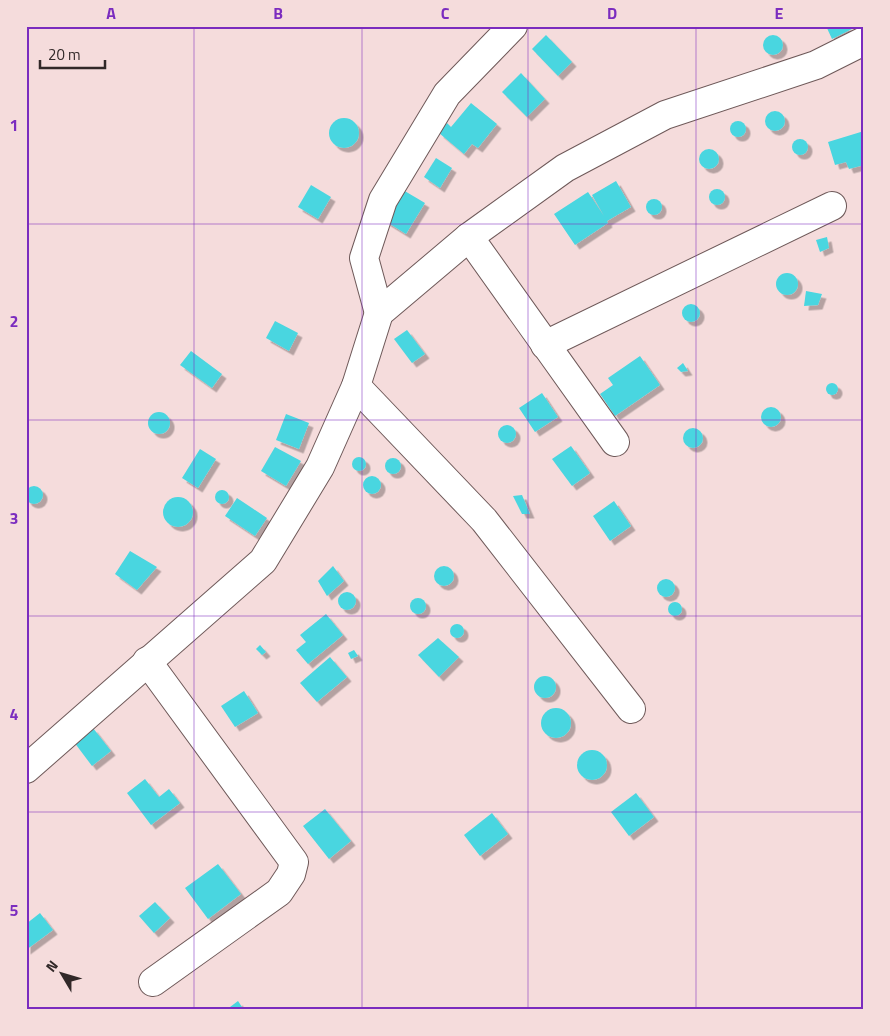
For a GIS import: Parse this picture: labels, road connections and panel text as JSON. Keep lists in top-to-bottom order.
{
  "scale_bar": "20 m",
  "north": "top left",
  "grid": {
    "columns": [
      "A",
      "B",
      "C",
      "D",
      "E"
    ],
    "rows": [
      "1",
      "2",
      "3",
      "4",
      "5"
    ]
  }
}
